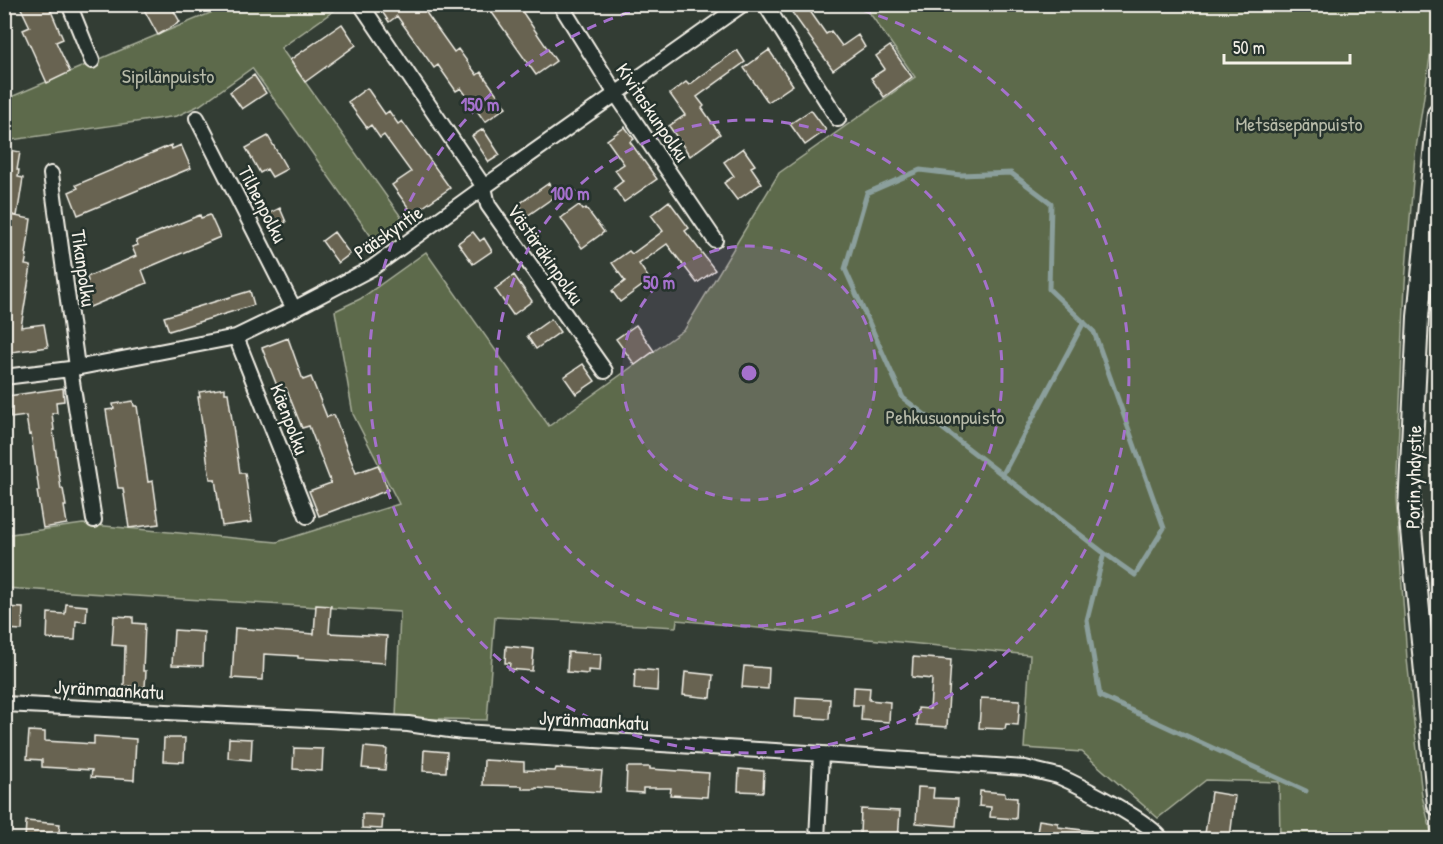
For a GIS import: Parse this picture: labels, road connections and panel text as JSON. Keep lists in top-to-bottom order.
{
  "streets": {
    "main road": ["Porin yhdystie"],
    "street": [
      "Kivitaskunpolku",
      "Tilhenpolku",
      "Pääskyntie",
      "Västäräkinpolku",
      "Tikanpolku",
      "Käenpolku",
      "Jyränmaankatu"
    ]
  },
  "crossings": [
    ["Kivitaskunpolku", "Pääskyntie"],
    ["Tilhenpolku", "Pääskyntie"],
    ["Pääskyntie", "Västäräkinpolku"],
    ["Pääskyntie", "Tikanpolku"],
    ["Pääskyntie", "Käenpolku"]
  ],
  "parks": ["Sipilänpuisto", "Metsäsepänpuisto", "Pehkusuonpuisto"],
  "scale_bar": "50 m",
  "rings": ["150 m", "100 m", "50 m"]
}
